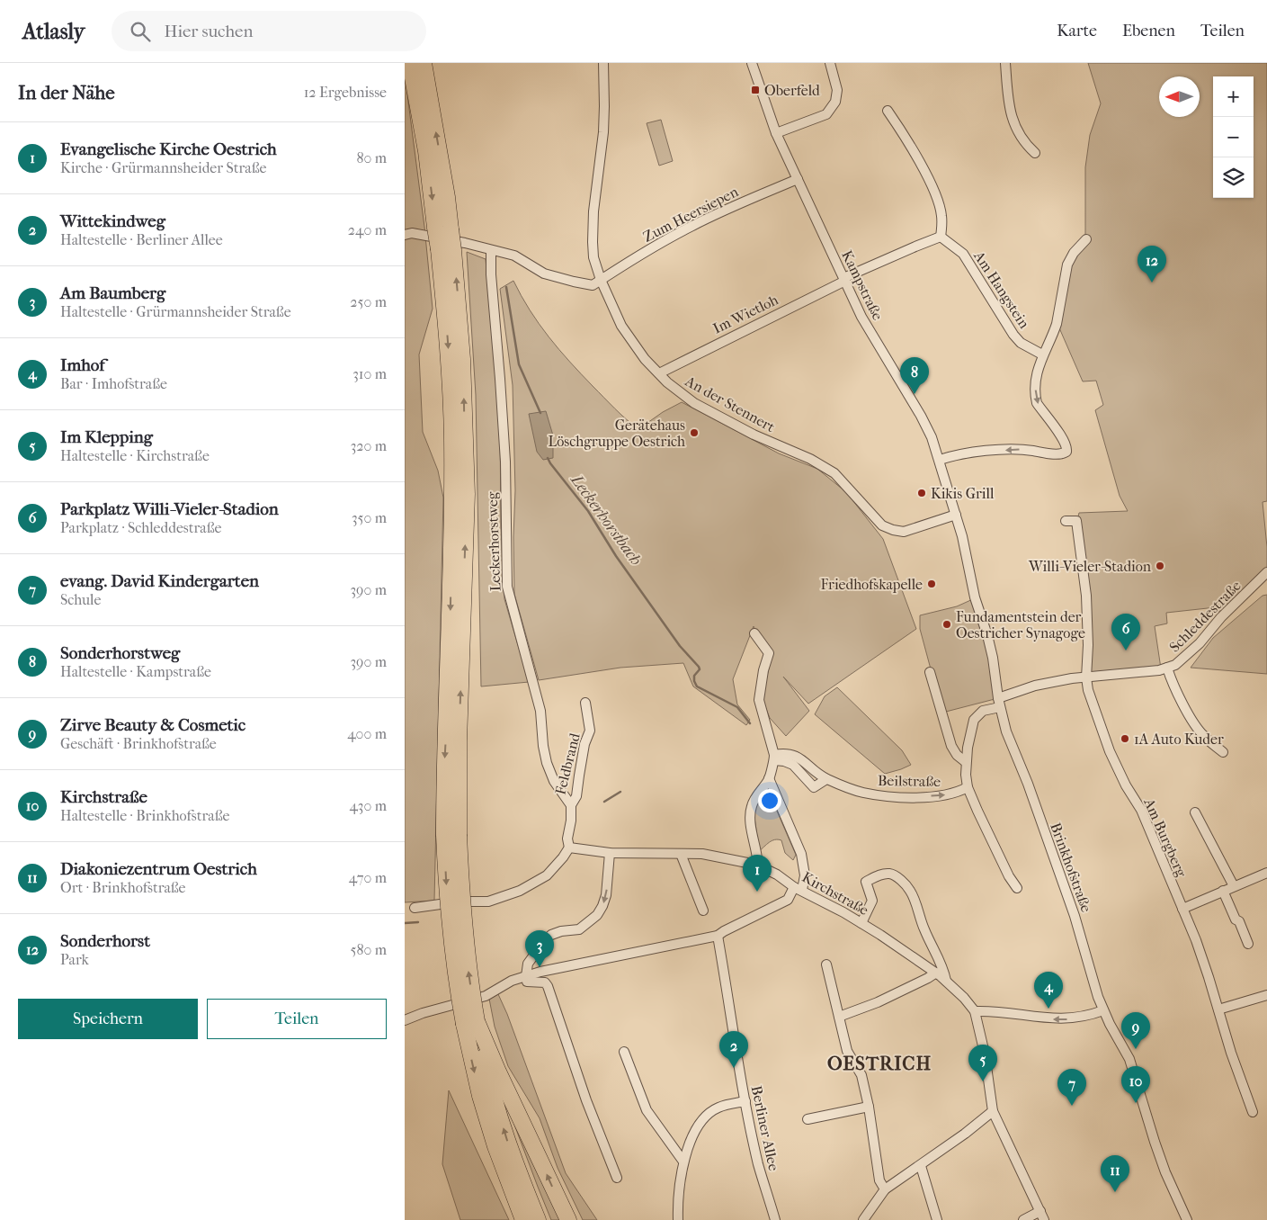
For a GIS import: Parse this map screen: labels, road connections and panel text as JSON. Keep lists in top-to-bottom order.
{
  "streets": {
    "street": [
      "Zum Heersiepen",
      "Kampstraße",
      "Am Hangstein",
      "Im Wietloh",
      "An der Stennert",
      "Leckerhorstweg",
      "Schleddestraße",
      "Feldbrand",
      "Beilstraße",
      "Am Burgberg",
      "Brinkhofstraße",
      "Kirchstraße",
      "Berliner Allee"
    ]
  },
  "crossings": [
    ["Zum Heersiepen", "Kampstraße"],
    ["Zum Heersiepen", "An der Stennert"],
    ["Kampstraße", "Im Wietloh"],
    ["Kampstraße", "An der Stennert"],
    ["Kampstraße", "Brinkhofstraße"],
    ["Im Wietloh", "An der Stennert"],
    ["An der Stennert", "Brinkhofstraße"],
    ["Leckerhorstweg", "Feldbrand"],
    ["Schleddestraße", "Am Burgberg"],
    ["Schleddestraße", "Brinkhofstraße"]
  ],
  "one_way": ["Beilstraße"],
  "districts": ["OESTRICH"],
  "water": ["Leckerhorstbach"],
  "places": {
    "transit": ["Oberfeld"],
    "other": [
      "Gerätehaus Löschgruppe Oestrich",
      "Kikis Grill",
      "Willi-Vieler-Stadion",
      "Friedhofskapelle",
      "Fundamentstein der Oestricher Synagoge",
      "1A Auto Kuder"
    ]
  },
  "north": "left",
  "page": {
    "header": "Atlasly",
    "search": "Hier suchen",
    "nav": ["Karte", "Ebenen", "Teilen"],
    "heading": ["In der Nähe", "12 Ergebnisse"],
    "map_buttons": ["+", "−"],
    "list": [
      {
        "mark": "1",
        "name": "Evangelische Kirche Oestrich",
        "note": "Kirche · Grürmannsheider Straße",
        "value": "80 m"
      },
      {
        "mark": "2",
        "name": "Wittekindweg",
        "note": "Haltestelle · Berliner Allee",
        "value": "240 m"
      },
      {
        "mark": "3",
        "name": "Am Baumberg",
        "note": "Haltestelle · Grürmannsheider Straße",
        "value": "250 m"
      },
      {
        "mark": "4",
        "name": "Imhof",
        "note": "Bar · Imhofstraße",
        "value": "310 m"
      },
      {
        "mark": "5",
        "name": "Im Klepping",
        "note": "Haltestelle · Kirchstraße",
        "value": "320 m"
      },
      {
        "mark": "6",
        "name": "Parkplatz Willi-Vieler-Stadion",
        "note": "Parkplatz · Schleddestraße",
        "value": "350 m"
      },
      {
        "mark": "7",
        "name": "evang. David Kindergarten",
        "note": "Schule",
        "value": "390 m"
      },
      {
        "mark": "8",
        "name": "Sonderhorstweg",
        "note": "Haltestelle · Kampstraße",
        "value": "390 m"
      },
      {
        "mark": "9",
        "name": "Zirve Beauty & Cosmetic",
        "note": "Geschäft · Brinkhofstraße",
        "value": "400 m"
      },
      {
        "mark": "10",
        "name": "Kirchstraße",
        "note": "Haltestelle · Brinkhofstraße",
        "value": "430 m"
      },
      {
        "mark": "11",
        "name": "Diakoniezentrum Oestrich",
        "note": "Ort · Brinkhofstraße",
        "value": "470 m"
      },
      {
        "mark": "12",
        "name": "Sonderhorst",
        "note": "Park",
        "value": "580 m"
      }
    ],
    "pins": [
      "12",
      "8",
      "6",
      "1",
      "3",
      "4",
      "9",
      "2",
      "5",
      "10",
      "7",
      "11"
    ],
    "buttons": ["Speichern", "Teilen"]
  }
}
